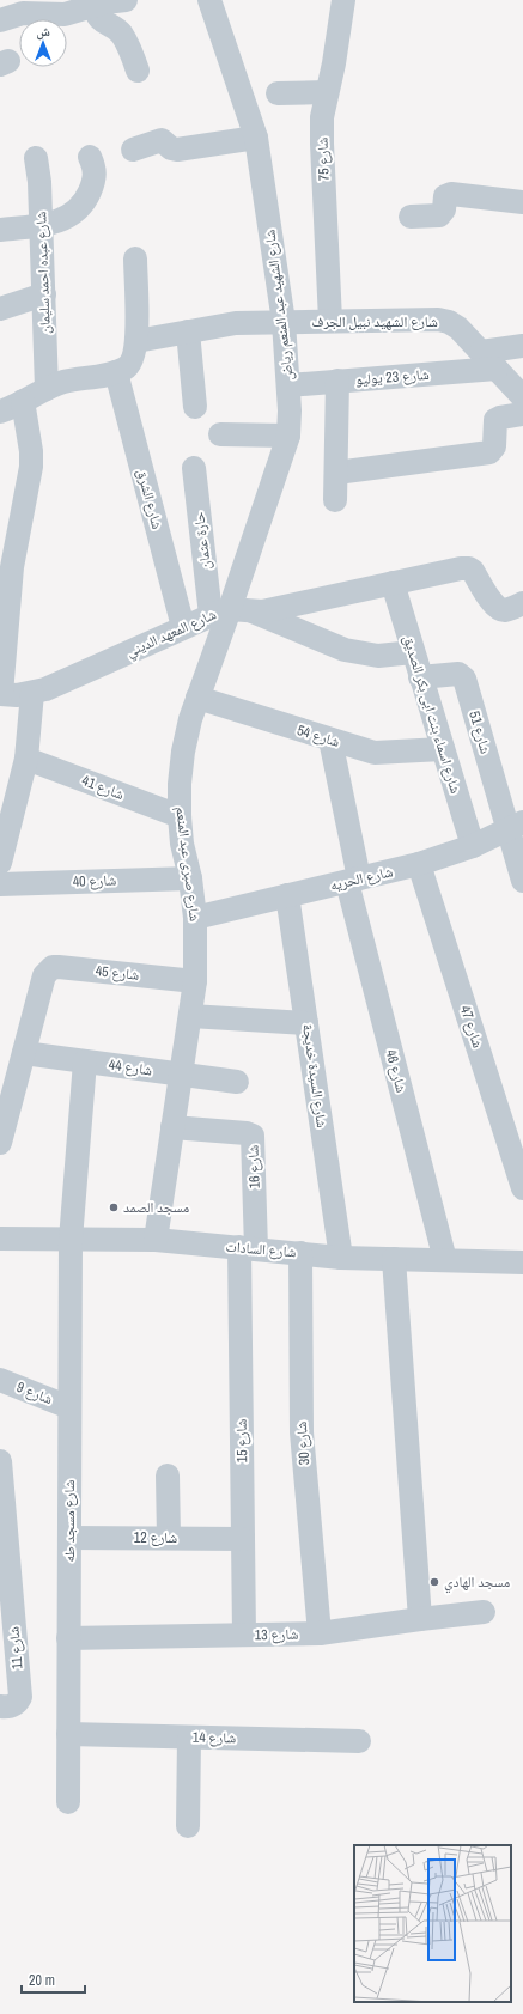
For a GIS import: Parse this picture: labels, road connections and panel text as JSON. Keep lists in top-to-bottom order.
{
  "streets": {
    "street": [
      "شارع 75",
      "شارع عبده احمد سليمان",
      "شارع الشهيد عبد المنعم رياض",
      "شارع الشهيد نبيل الجرف",
      "شارع 23 يوليو",
      "شارع الشرق",
      "حارة عثمان",
      "شارع المعهد الديني",
      "شارع اسماء بنت ابى بكر الصديق",
      "شارع 51",
      "شارع 54",
      "شارع 41",
      "شارع صبرى عبد المنعم",
      "شارع الحريه",
      "شارع 40",
      "شارع 45",
      "شارع 47",
      "شارع 44",
      "شارع 46",
      "شارع السيدة خديجة",
      "شارع 16",
      "شارع السادات",
      "شارع 9",
      "شارع 15",
      "شارع 30",
      "شارع مسجد طه",
      "شارع 12",
      "شارع 13",
      "شارع 11",
      "شارع 14"
    ]
  },
  "crossings": [
    ["شارع 75", "شارع الشهيد نبيل الجرف"],
    ["شارع الشهيد عبد المنعم رياض", "شارع الشهيد نبيل الجرف"],
    ["شارع الشهيد عبد المنعم رياض", "شارع 23 يوليو"],
    ["شارع الشهيد عبد المنعم رياض", "حارة عثمان"],
    ["شارع الشهيد عبد المنعم رياض", "شارع المعهد الديني"],
    ["شارع الشهيد عبد المنعم رياض", "شارع صبرى عبد المنعم"],
    ["شارع الشهيد نبيل الجرف", "شارع 23 يوليو"],
    ["شارع الشرق", "شارع المعهد الديني"],
    ["حارة عثمان", "شارع المعهد الديني"],
    ["حارة عثمان", "شارع صبرى عبد المنعم"],
    ["شارع المعهد الديني", "شارع اسماء بنت ابى بكر الصديق"],
    ["شارع المعهد الديني", "شارع صبرى عبد المنعم"],
    ["شارع اسماء بنت ابى بكر الصديق", "شارع 51"],
    ["شارع اسماء بنت ابى بكر الصديق", "شارع 54"],
    ["شارع اسماء بنت ابى بكر الصديق", "شارع الحريه"],
    ["شارع 51", "شارع الحريه"],
    ["شارع 54", "شارع صبرى عبد المنعم"],
    ["شارع 54", "شارع 46"],
    ["شارع 41", "شارع صبرى عبد المنعم"],
    ["شارع صبرى عبد المنعم", "شارع الحريه"],
    ["شارع صبرى عبد المنعم", "شارع 40"],
    ["شارع صبرى عبد المنعم", "شارع 45"],
    ["شارع صبرى عبد المنعم", "شارع 44"],
    ["شارع صبرى عبد المنعم", "شارع 16"],
    ["شارع صبرى عبد المنعم", "شارع السادات"],
    ["شارع الحريه", "شارع 47"],
    ["شارع الحريه", "شارع 46"],
    ["شارع الحريه", "شارع السيدة خديجة"],
    ["شارع 45", "شارع 44"],
    ["شارع 44", "شارع مسجد طه"],
    ["شارع 46", "شارع السادات"],
    ["شارع السيدة خديجة", "شارع السادات"],
    ["شارع 16", "شارع السادات"],
    ["شارع 16", "شارع 15"],
    ["شارع السادات", "شارع 15"],
    ["شارع السادات", "شارع 30"],
    ["شارع السادات", "شارع مسجد طه"],
    ["شارع 9", "شارع مسجد طه"],
    ["شارع 15", "شارع 12"],
    ["شارع 15", "شارع 13"],
    ["شارع 30", "شارع 13"],
    ["شارع مسجد طه", "شارع 12"],
    ["شارع مسجد طه", "شارع 13"],
    ["شارع مسجد طه", "شارع 14"]
  ],
  "places": ["مسجد الصمد", "مسجد الهادي"],
  "scale_bar": "20 m",
  "north": "top"
}
